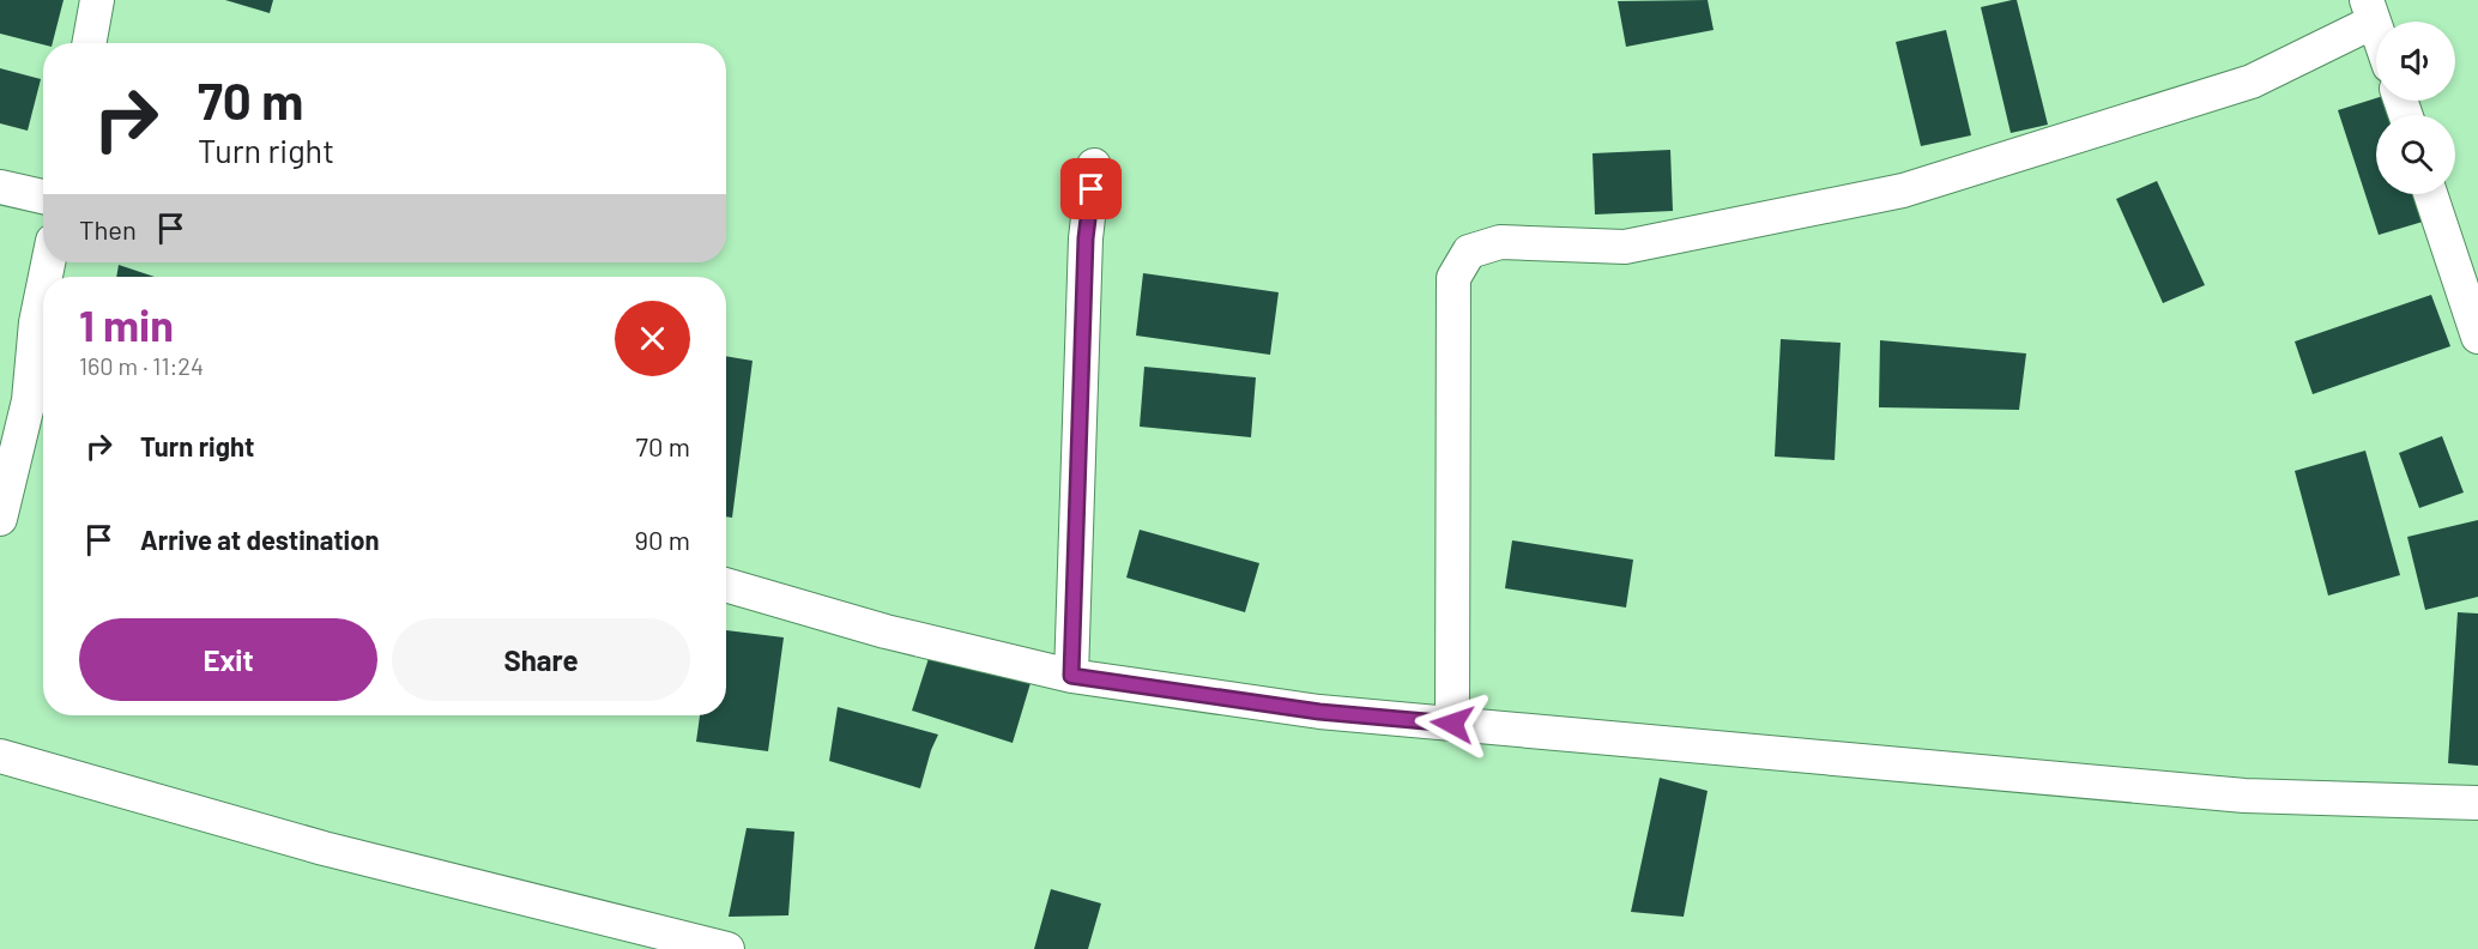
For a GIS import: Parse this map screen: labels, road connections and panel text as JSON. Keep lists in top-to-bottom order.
{
  "page": {
    "turn": ["70 m", "Turn right"],
    "then": "Then",
    "heading": ["1 min", "160 m · 11:24"],
    "list": [
      {
        "name": "Turn right",
        "value": "70 m"
      },
      {
        "name": "Arrive at destination",
        "value": "90 m"
      }
    ],
    "buttons": ["Exit", "Share"]
  }
}
